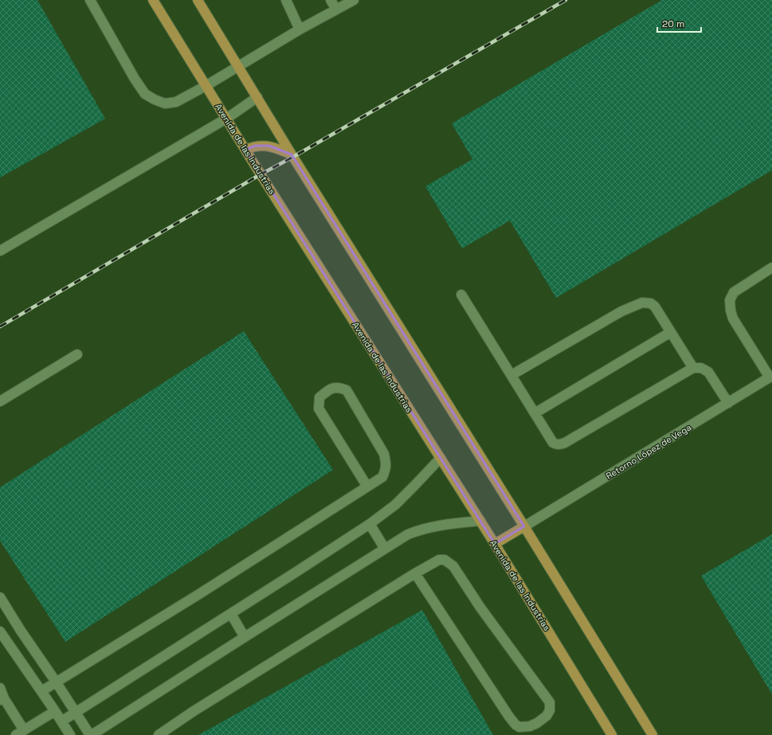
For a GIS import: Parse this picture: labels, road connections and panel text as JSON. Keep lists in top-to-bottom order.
{
  "streets": {
    "main road": ["Avenida de las Industrias"],
    "street": ["Retorno López de Vega"]
  },
  "scale_bar": "20 m"
}
